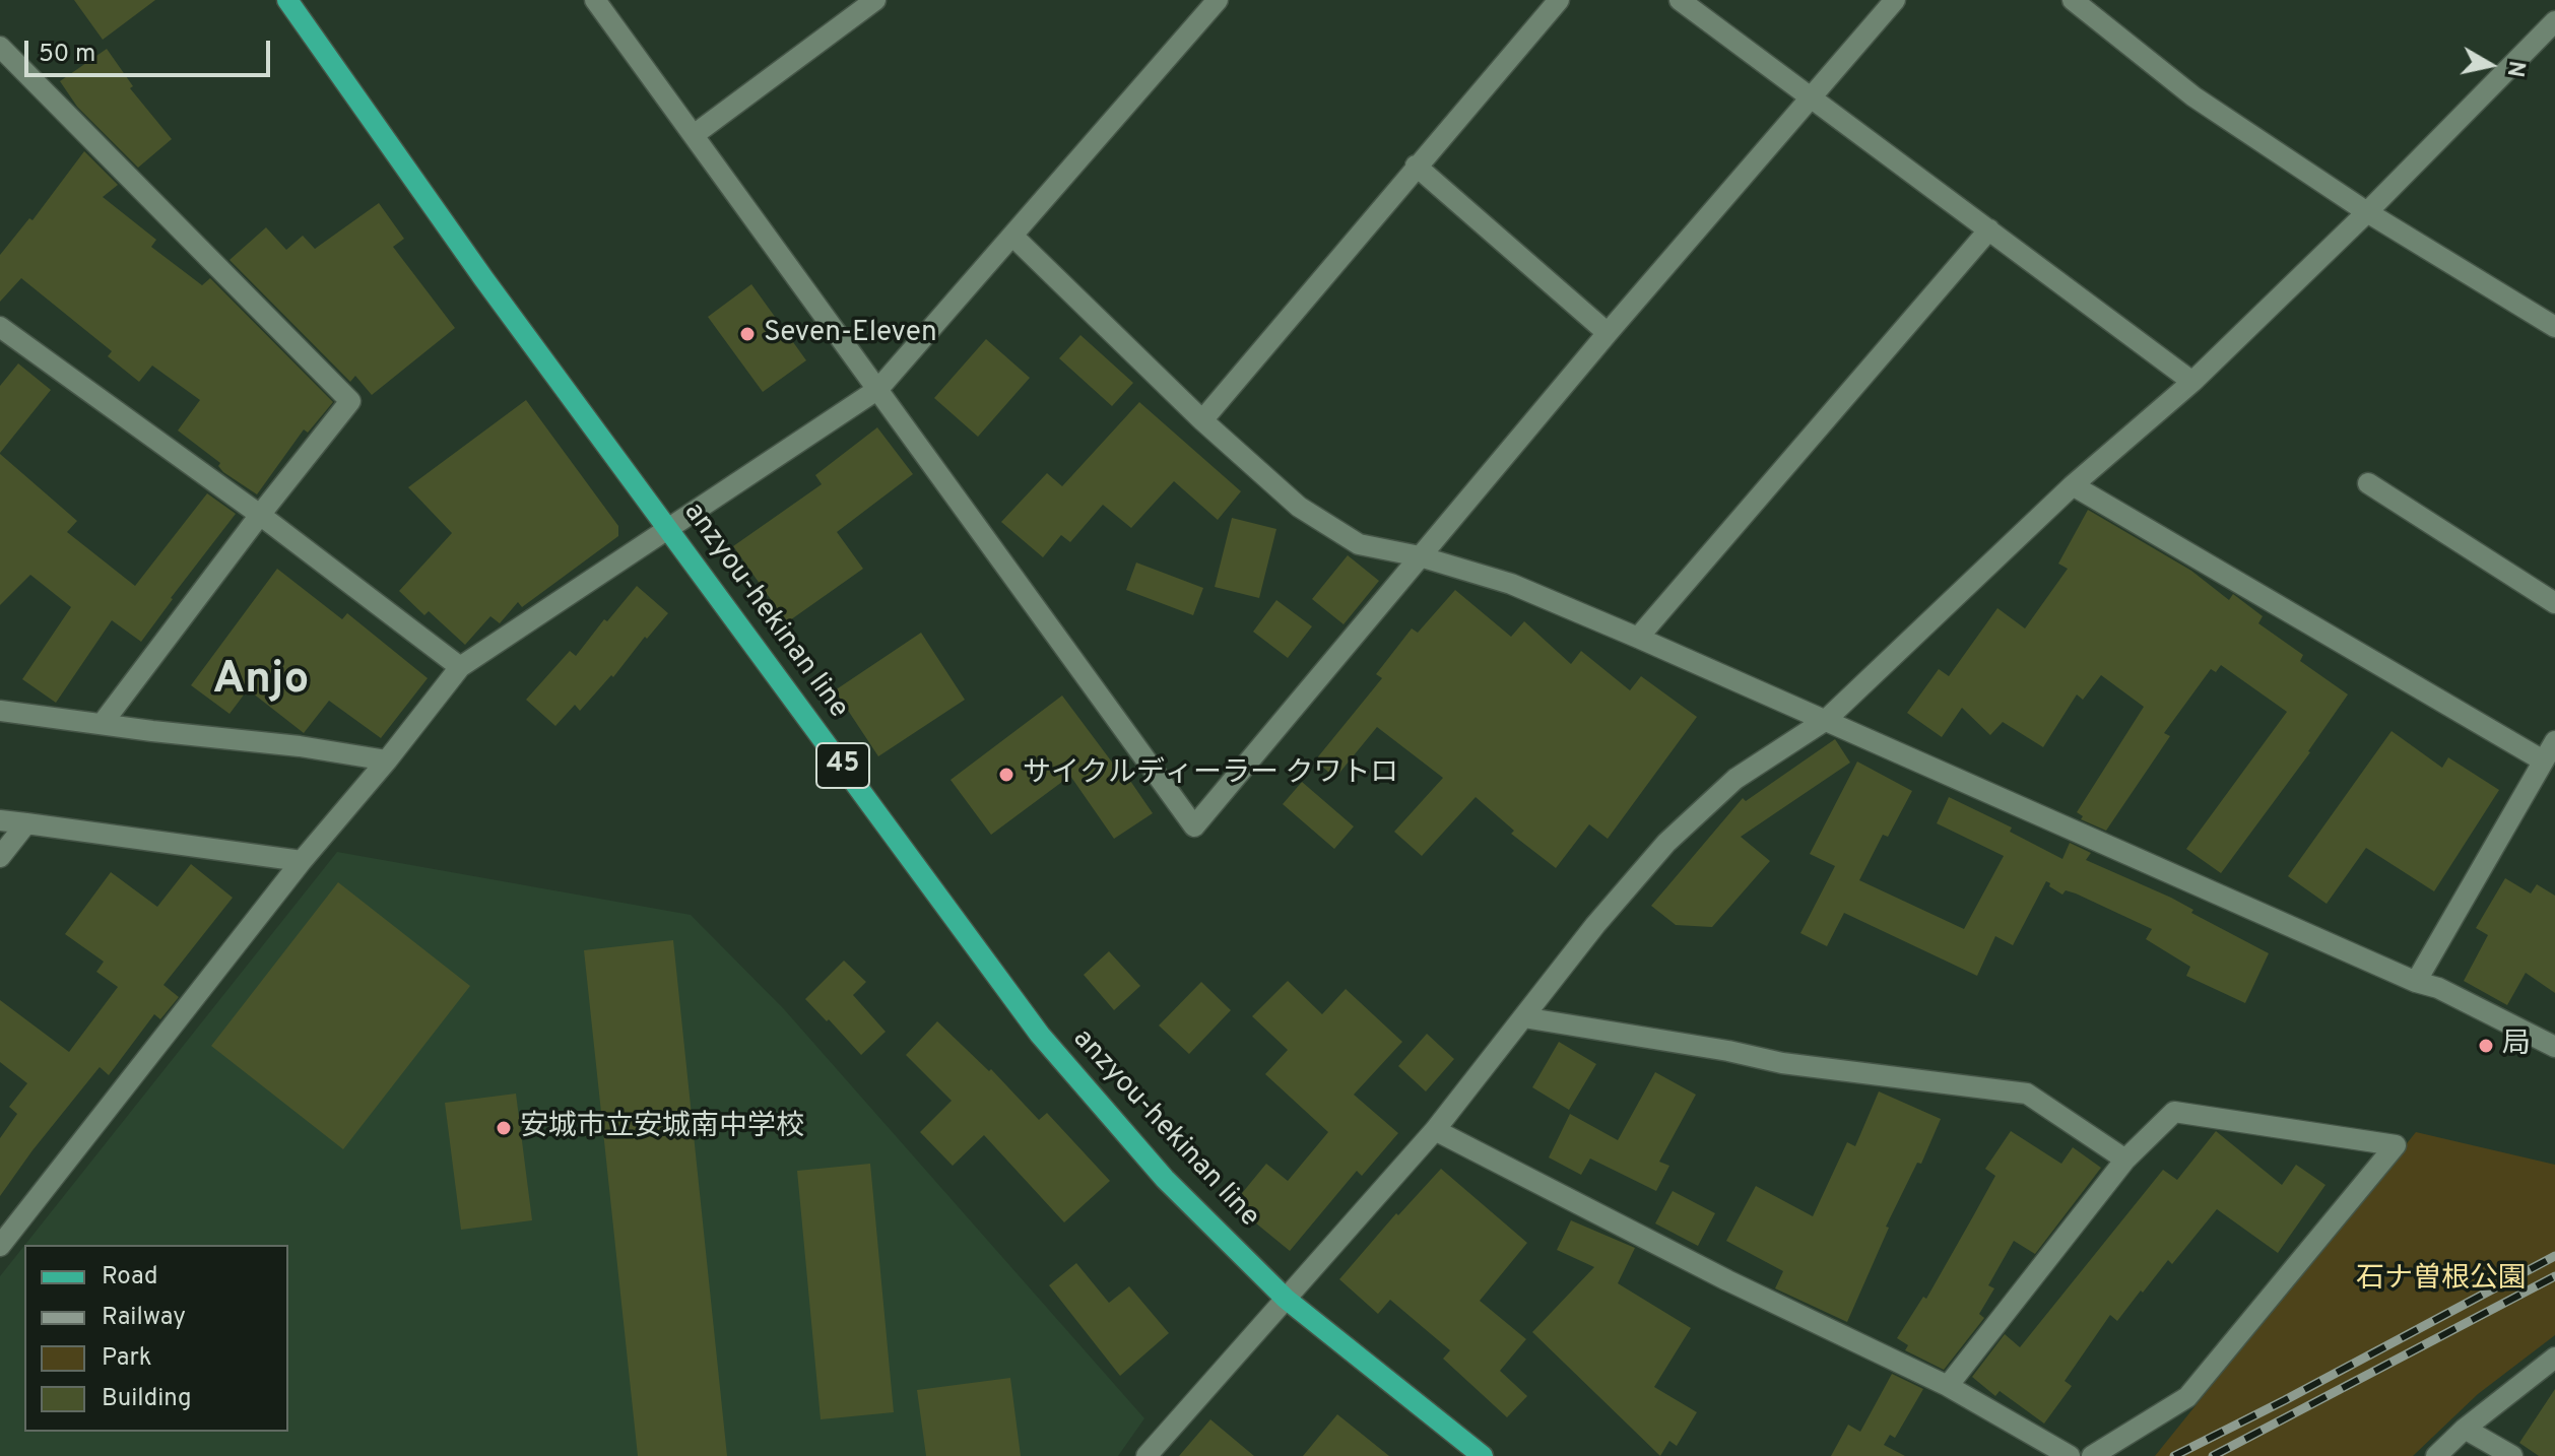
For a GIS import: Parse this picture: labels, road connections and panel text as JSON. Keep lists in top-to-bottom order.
{
  "streets": {
    "main road": ["anzyou-hekinan line", "45"]
  },
  "districts": ["Anjo"],
  "parks": ["石ナ曽根公園"],
  "places": [
    "Seven-Eleven",
    "サイクルディーラー クワトロ",
    "局",
    "安城市立安城南中学校"
  ],
  "legend": [
    "Road",
    "Railway",
    "Park",
    "Building"
  ],
  "scale_bar": "50 m",
  "north": "right"
}
